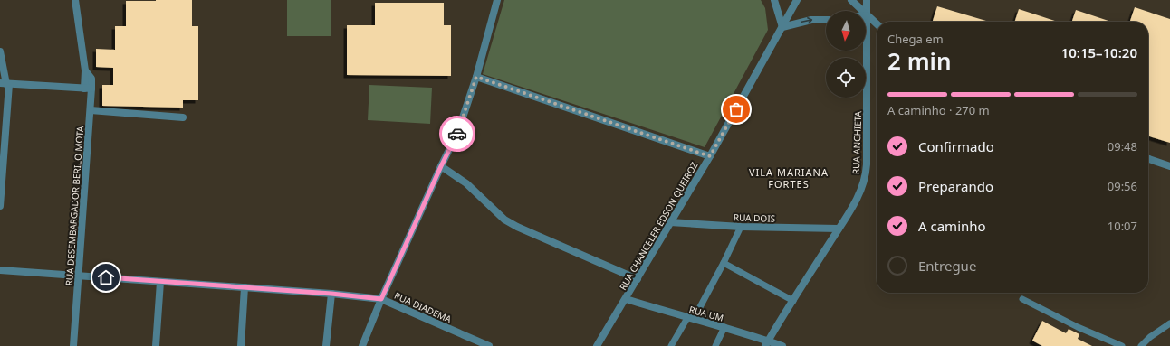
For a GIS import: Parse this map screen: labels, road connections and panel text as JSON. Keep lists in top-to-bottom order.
{
  "streets": {
    "street": [
      "RUA ANCHIETA",
      "RUA DESEMBARGADOR BERILO MOTA",
      "RUA DOIS",
      "RUA CHANCELER EDSON QUEIROZ",
      "RUA DIADEMA",
      "RUA UM"
    ]
  },
  "crossings": [
    ["RUA ANCHIETA", "RUA DOIS"],
    ["RUA ANCHIETA", "RUA UM"],
    ["RUA DESEMBARGADOR BERILO MOTA", "RUA DIADEMA"],
    ["RUA DOIS", "RUA CHANCELER EDSON QUEIROZ"],
    ["RUA CHANCELER EDSON QUEIROZ", "RUA UM"]
  ],
  "districts": ["VILA MARIANA FORTES"],
  "north": "bottom",
  "page": {
    "heading": ["2 min", "Chega em", "10:15–10:20"],
    "bar": "A caminho · 270 m",
    "list": [
      ["Confirmado", "09:48"],
      ["Preparando", "09:56"],
      ["A caminho", "10:07"],
      "Entregue"
    ]
  }
}
